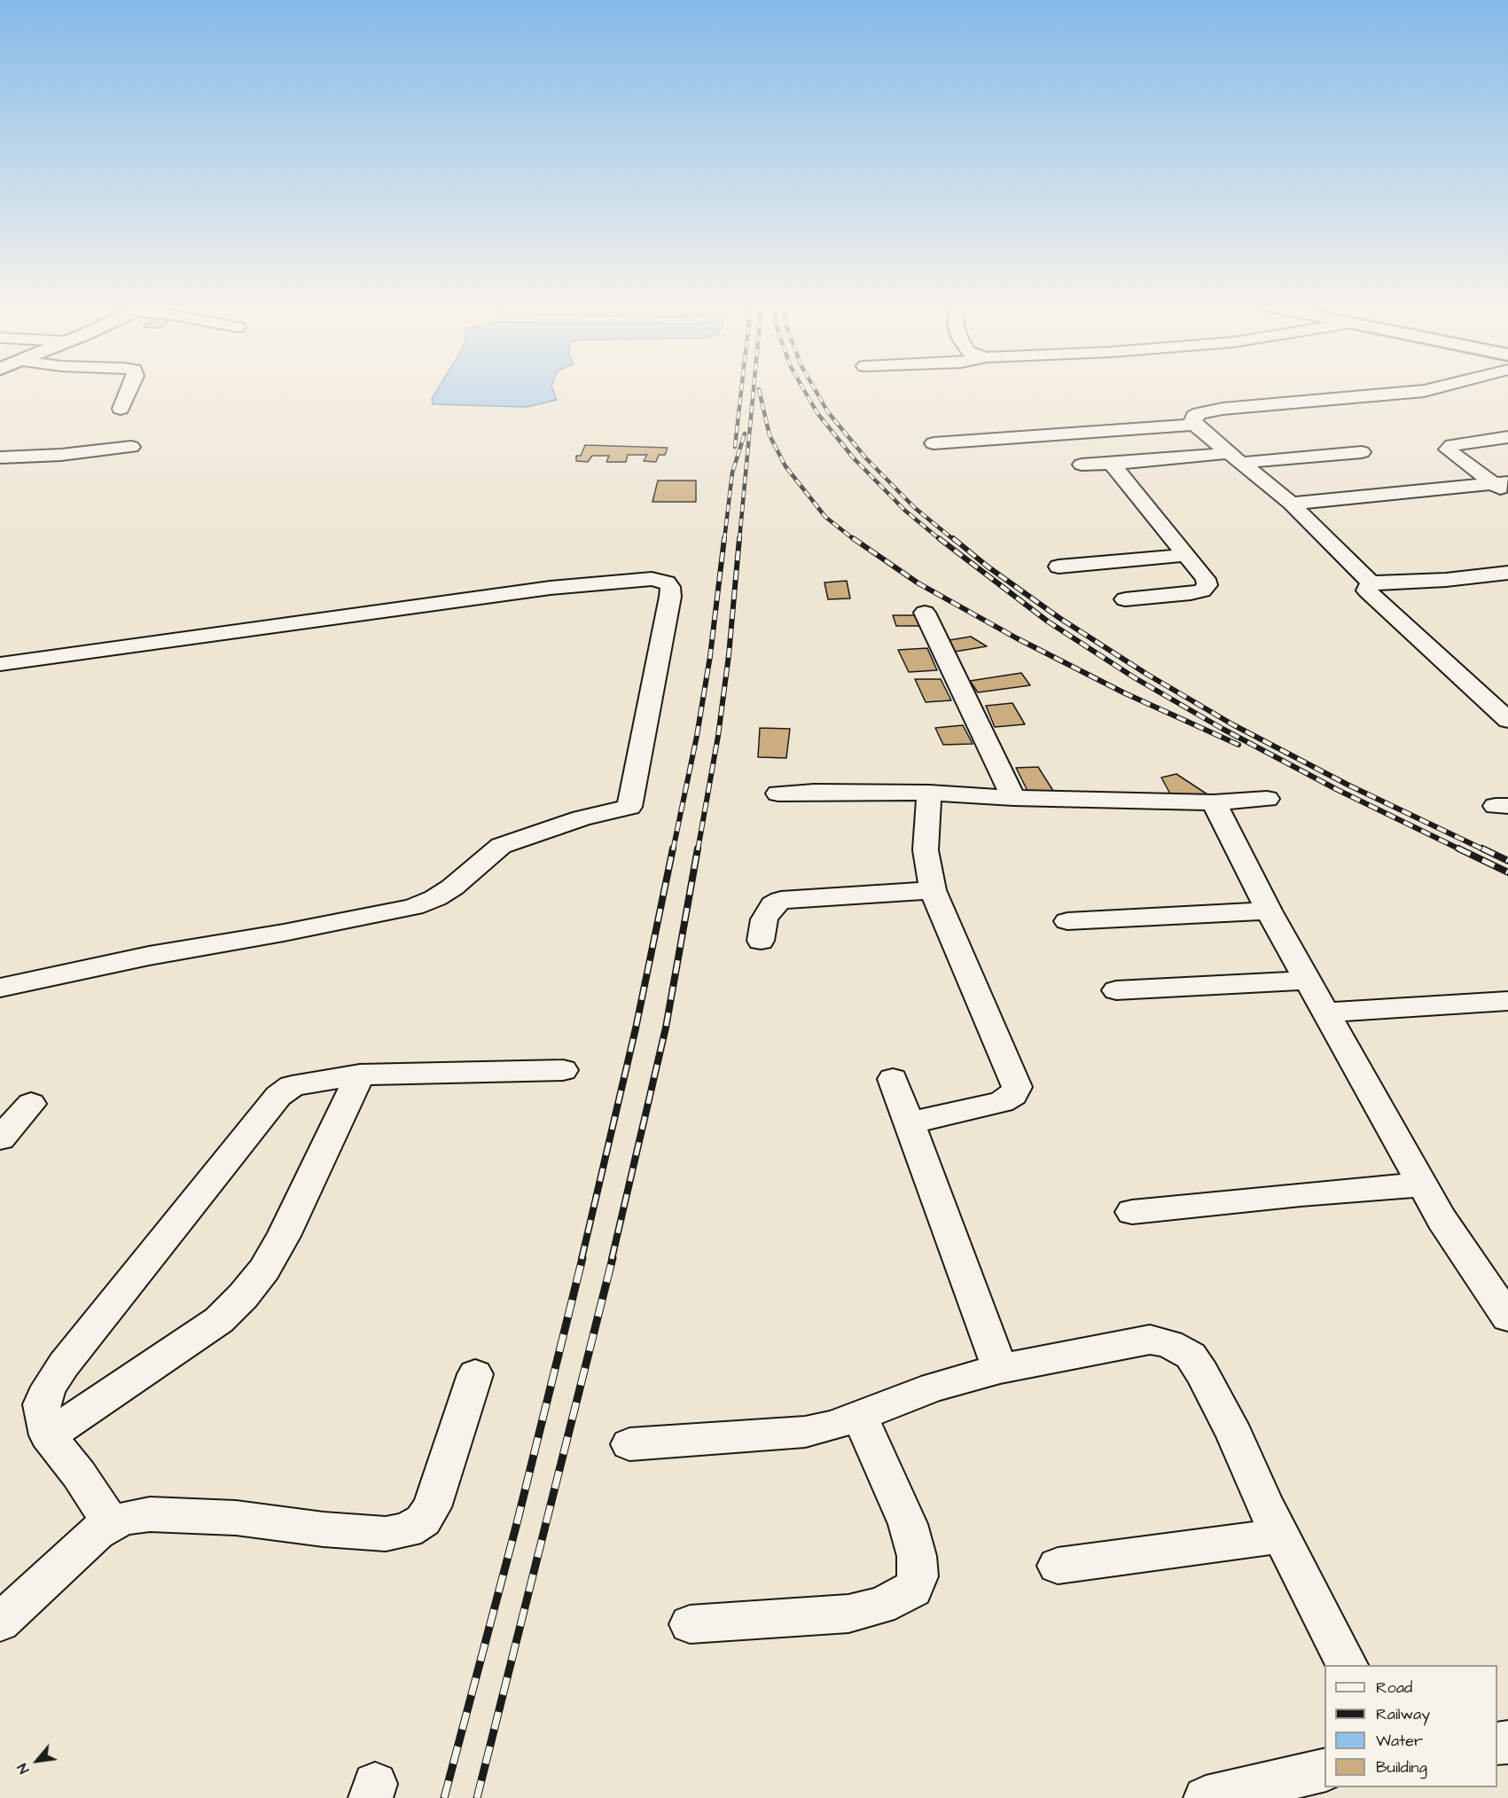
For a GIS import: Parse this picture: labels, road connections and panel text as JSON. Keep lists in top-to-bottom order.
{
  "legend": [
    "Road",
    "Railway",
    "Water",
    "Building"
  ],
  "north": "bottom left"
}
